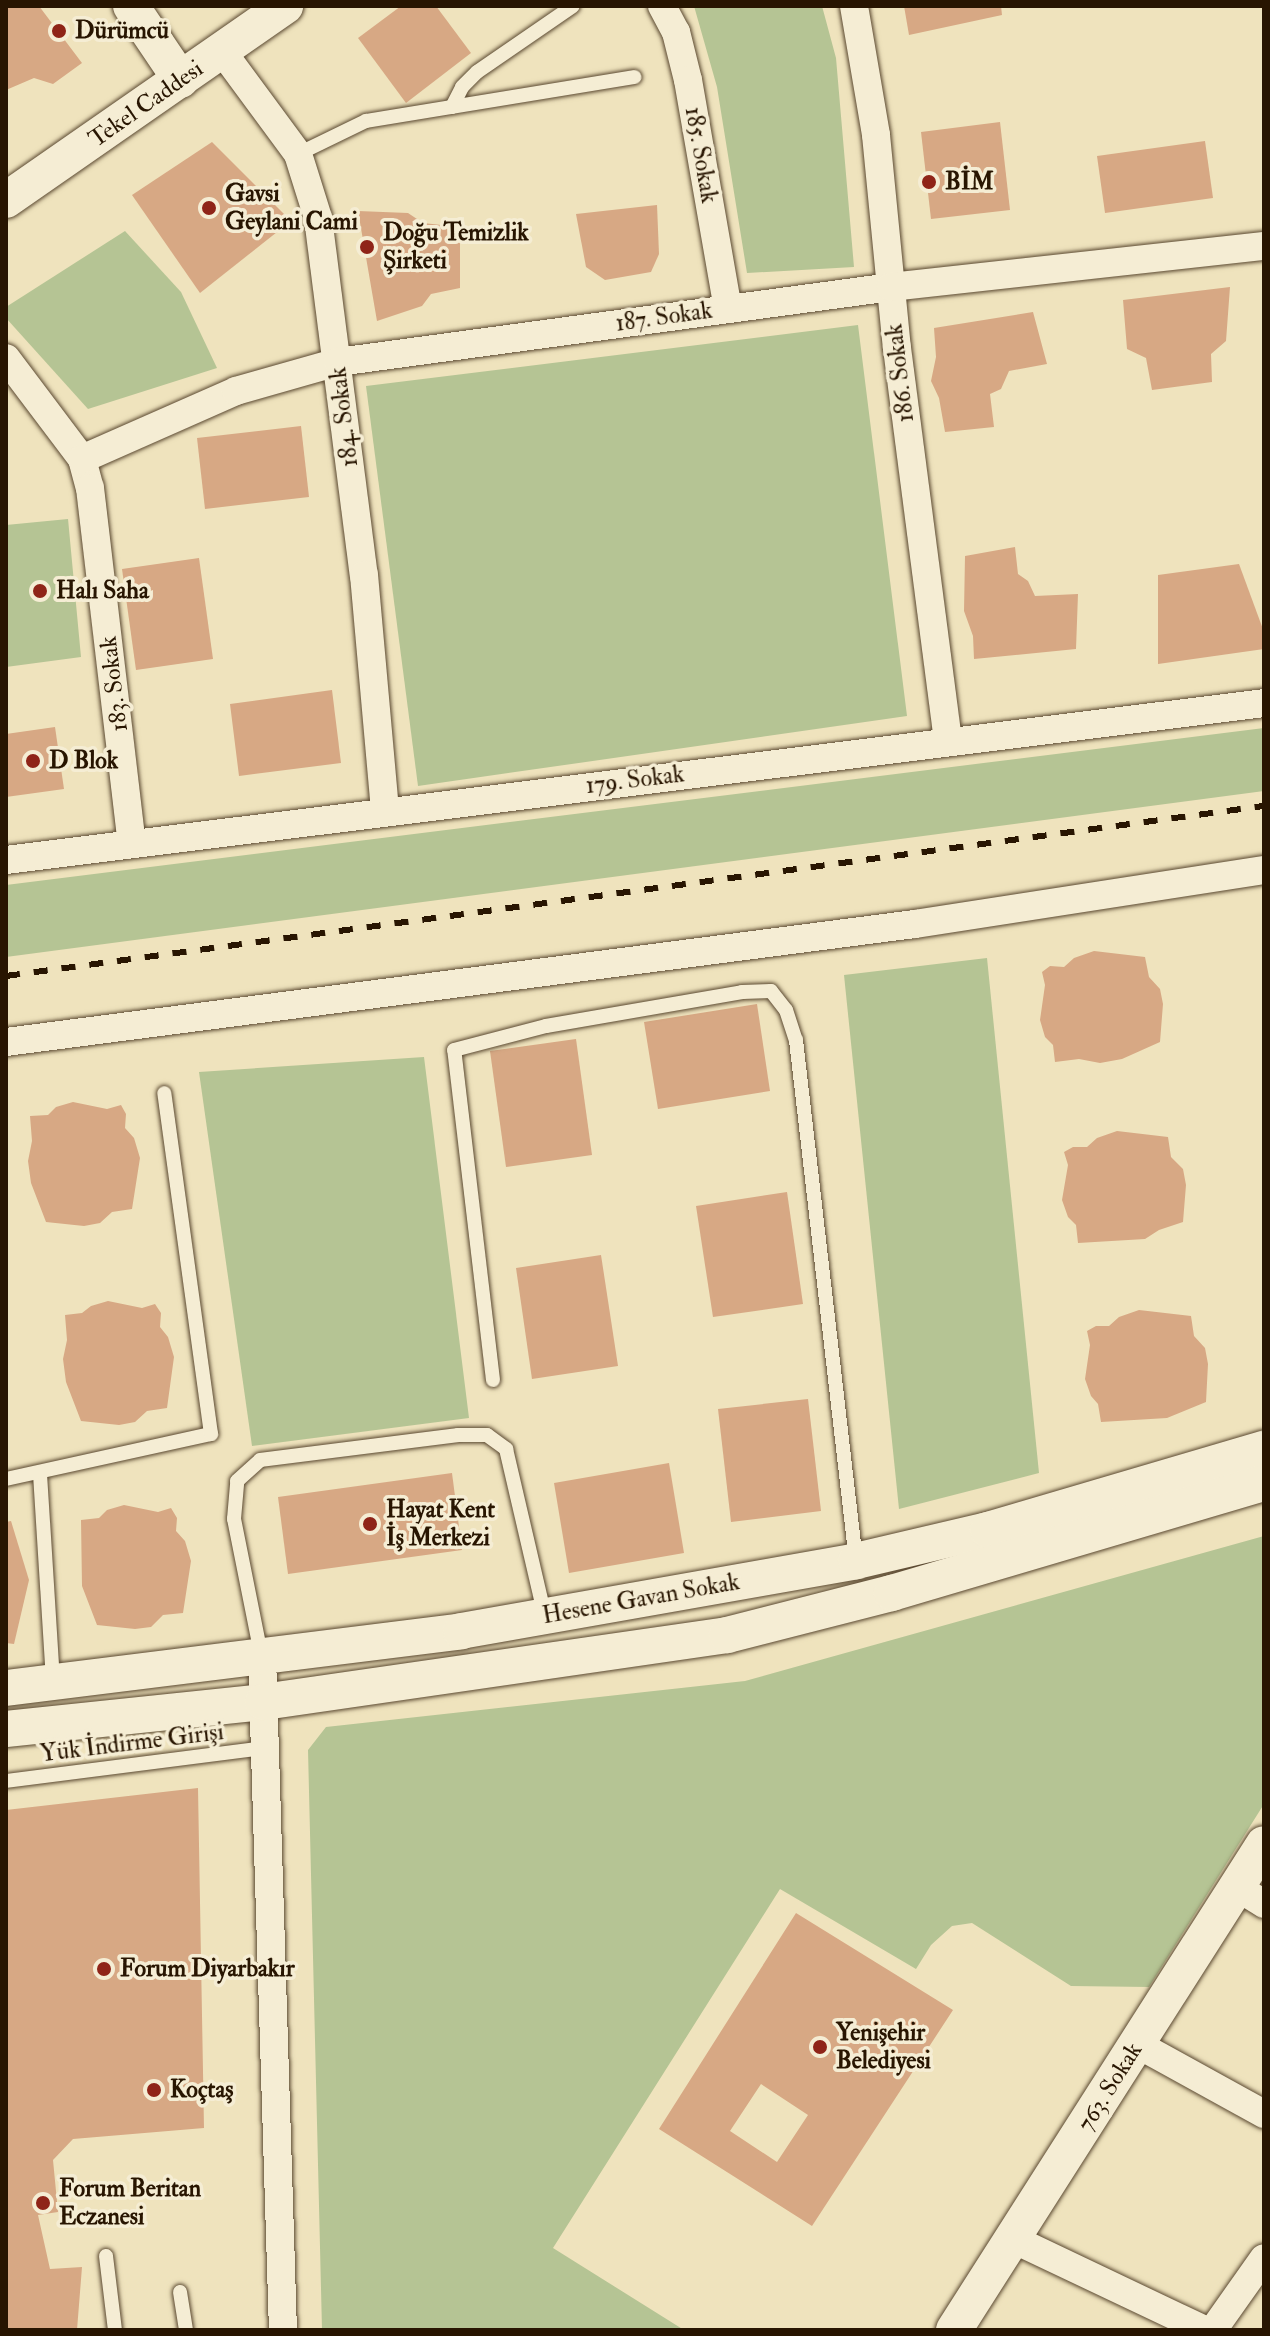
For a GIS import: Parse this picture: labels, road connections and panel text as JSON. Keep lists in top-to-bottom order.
{
  "streets": {
    "street": [
      "Tekel Caddesi",
      "185. Sokak",
      "187. Sokak",
      "186. Sokak",
      "184. Sokak",
      "183. Sokak",
      "179. Sokak",
      "Hesene Gavan Sokak",
      "763. Sokak"
    ],
    "lane": ["Yük İndirme Girişi"]
  },
  "crossings": [
    ["Tekel Caddesi", "184. Sokak"],
    ["185. Sokak", "187. Sokak"],
    ["187. Sokak", "186. Sokak"],
    ["187. Sokak", "184. Sokak"],
    ["187. Sokak", "183. Sokak"],
    ["186. Sokak", "179. Sokak"],
    ["184. Sokak", "179. Sokak"],
    ["183. Sokak", "179. Sokak"]
  ],
  "places": [
    "Dürümcü",
    "BİM",
    "Gavsi Geylani Cami",
    "Doğu Temizlik Şirketi",
    "Halı Saha",
    "D Blok",
    "Hayat Kent İş Merkezi",
    "Forum Diyarbakır",
    "Yenişehir Belediyesi",
    "Koçtaş",
    "Forum Beritan Eczanesi"
  ]
}
